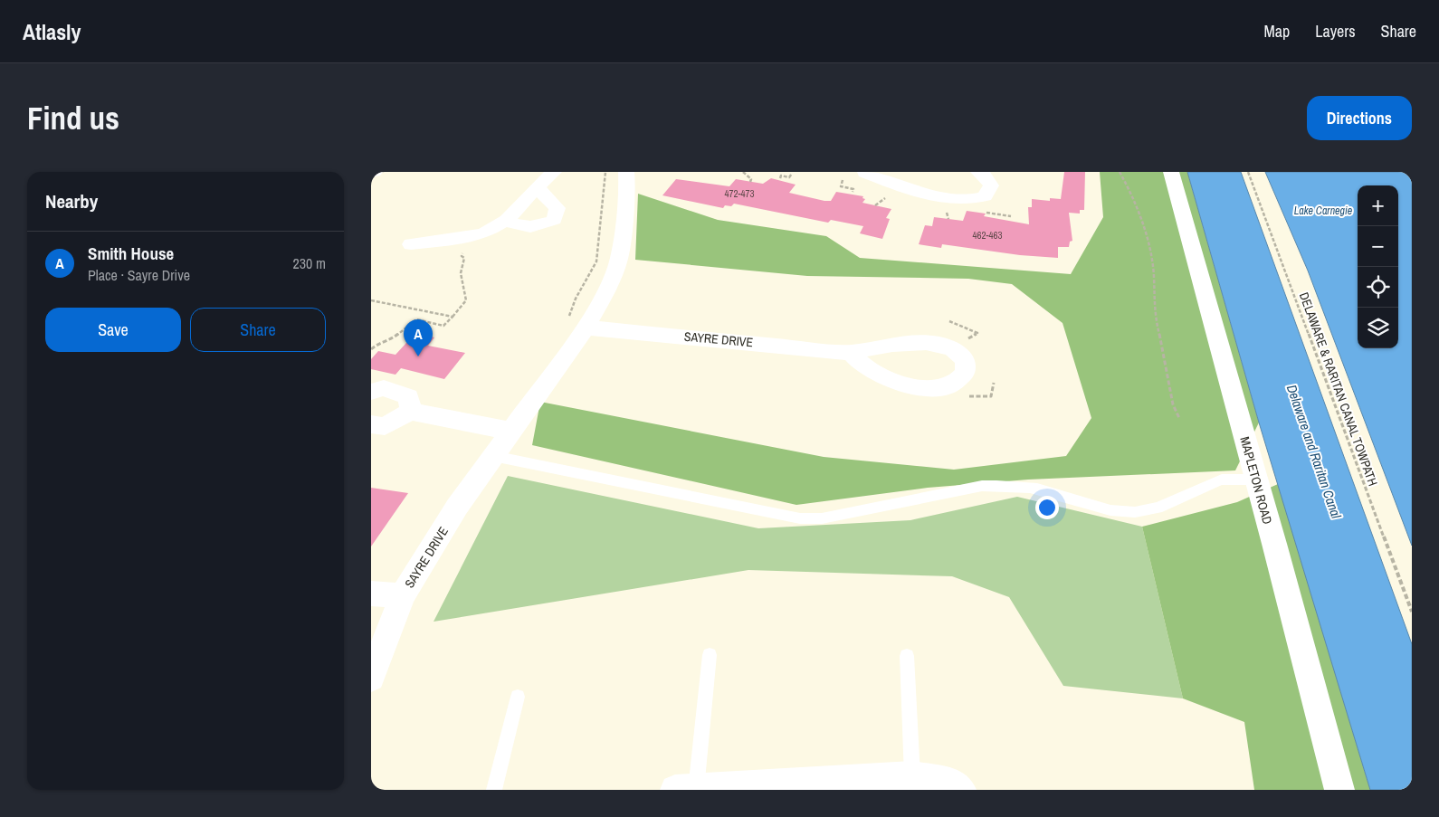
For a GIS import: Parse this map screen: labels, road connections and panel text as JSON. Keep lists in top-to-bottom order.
{
  "streets": {
    "street": ["SAYRE DRIVE", "MAPLETON ROAD"],
    "path": ["DELAWARE & RARITAN CANAL TOWPATH"]
  },
  "water": ["Lake Carnegie", "Delaware and Raritan Canal"],
  "house_numbers": ["472-473", "462-463"],
  "page": {
    "header": "Atlasly",
    "nav": ["Map", "Layers", "Share"],
    "buttons": [
      "Directions",
      ["Save", "Share"]
    ],
    "title": "Find us",
    "heading": "Nearby",
    "map_buttons": ["+", "−"],
    "list": [
      {
        "mark": "A",
        "name": "Smith House",
        "note": "Place · Sayre Drive",
        "value": "230 m"
      }
    ],
    "pins": "A"
  }
}
